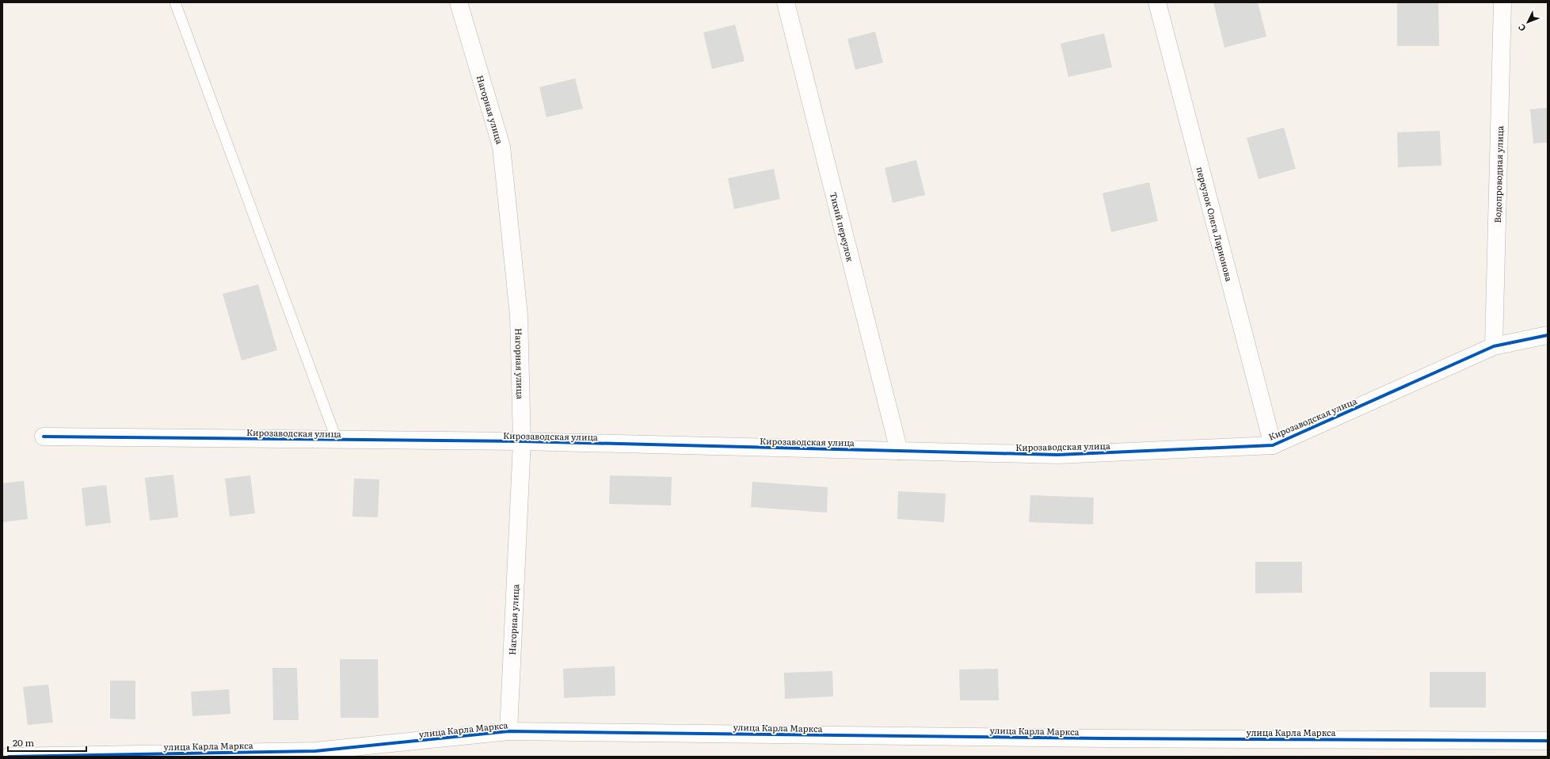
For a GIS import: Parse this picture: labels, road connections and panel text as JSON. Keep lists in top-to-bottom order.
{
  "streets": {
    "street": [
      "Нагорная улица",
      "Водопроводная улица",
      "переулок Олега Ларионова",
      "Тихий переулок",
      "Кирозаводская улица",
      "улица Карла Маркса"
    ]
  },
  "crossings": [
    ["Нагорная улица", "Кирозаводская улица"],
    ["Нагорная улица", "улица Карла Маркса"],
    ["Водопроводная улица", "Кирозаводская улица"],
    ["переулок Олега Ларионова", "Кирозаводская улица"],
    ["Тихий переулок", "Кирозаводская улица"]
  ],
  "scale_bar": "20 m",
  "north": "bottom left"
}
